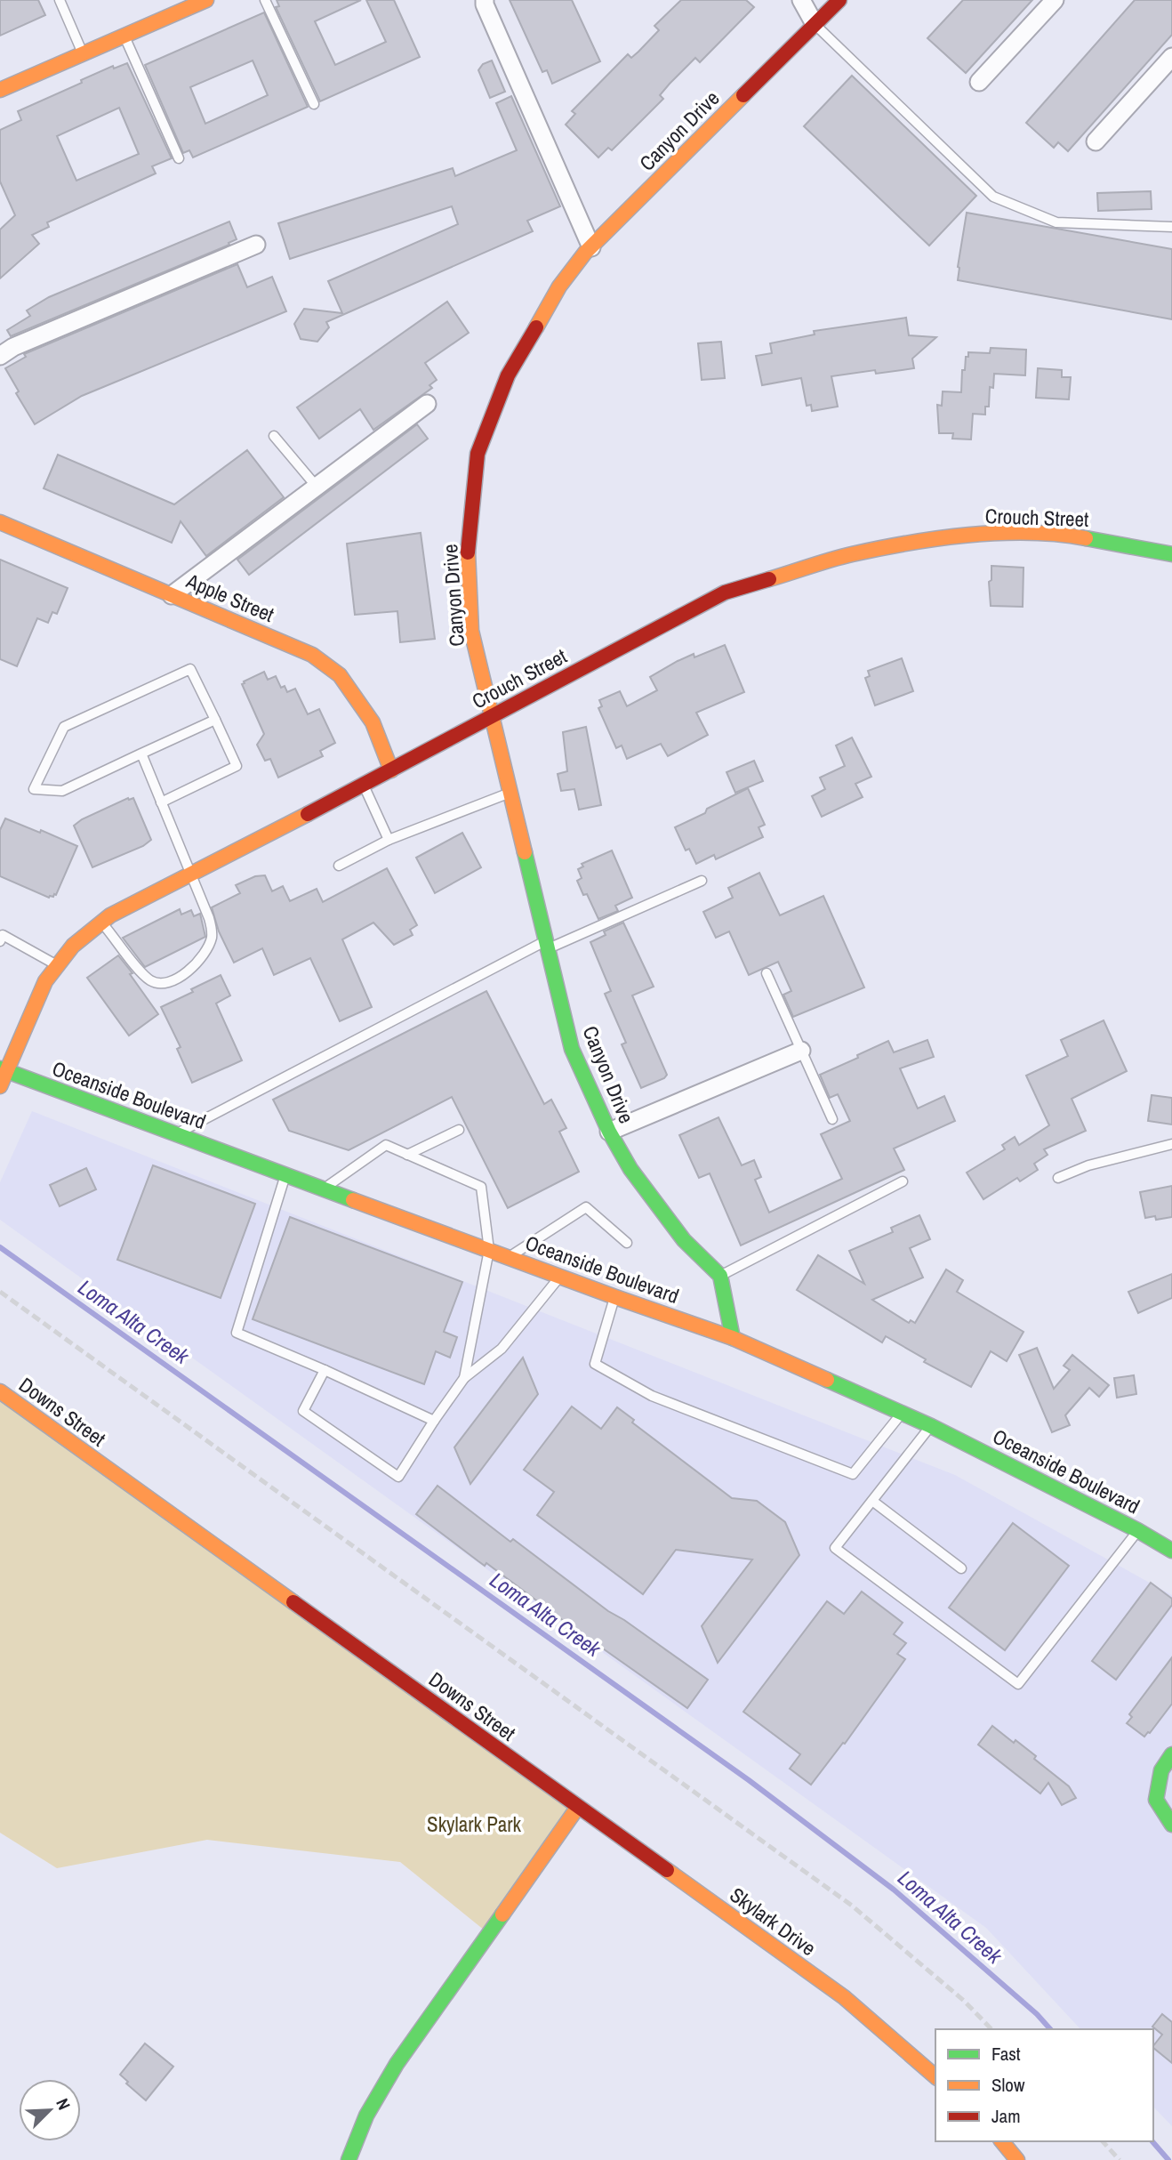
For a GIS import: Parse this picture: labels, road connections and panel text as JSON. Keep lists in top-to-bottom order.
{
  "streets": {
    "main road": [
      "Canyon Drive",
      "Crouch Street",
      "Apple Street",
      "Oceanside Boulevard",
      "Downs Street",
      "Skylark Drive"
    ]
  },
  "crossings": [
    ["Canyon Drive", "Crouch Street"],
    ["Crouch Street", "Apple Street"],
    ["Crouch Street", "Oceanside Boulevard"],
    ["Downs Street", "Skylark Drive"]
  ],
  "water": ["Loma Alta Creek"],
  "parks": ["Skylark Park"],
  "legend": ["Fast", "Slow", "Jam"],
  "north": "top right"
}
